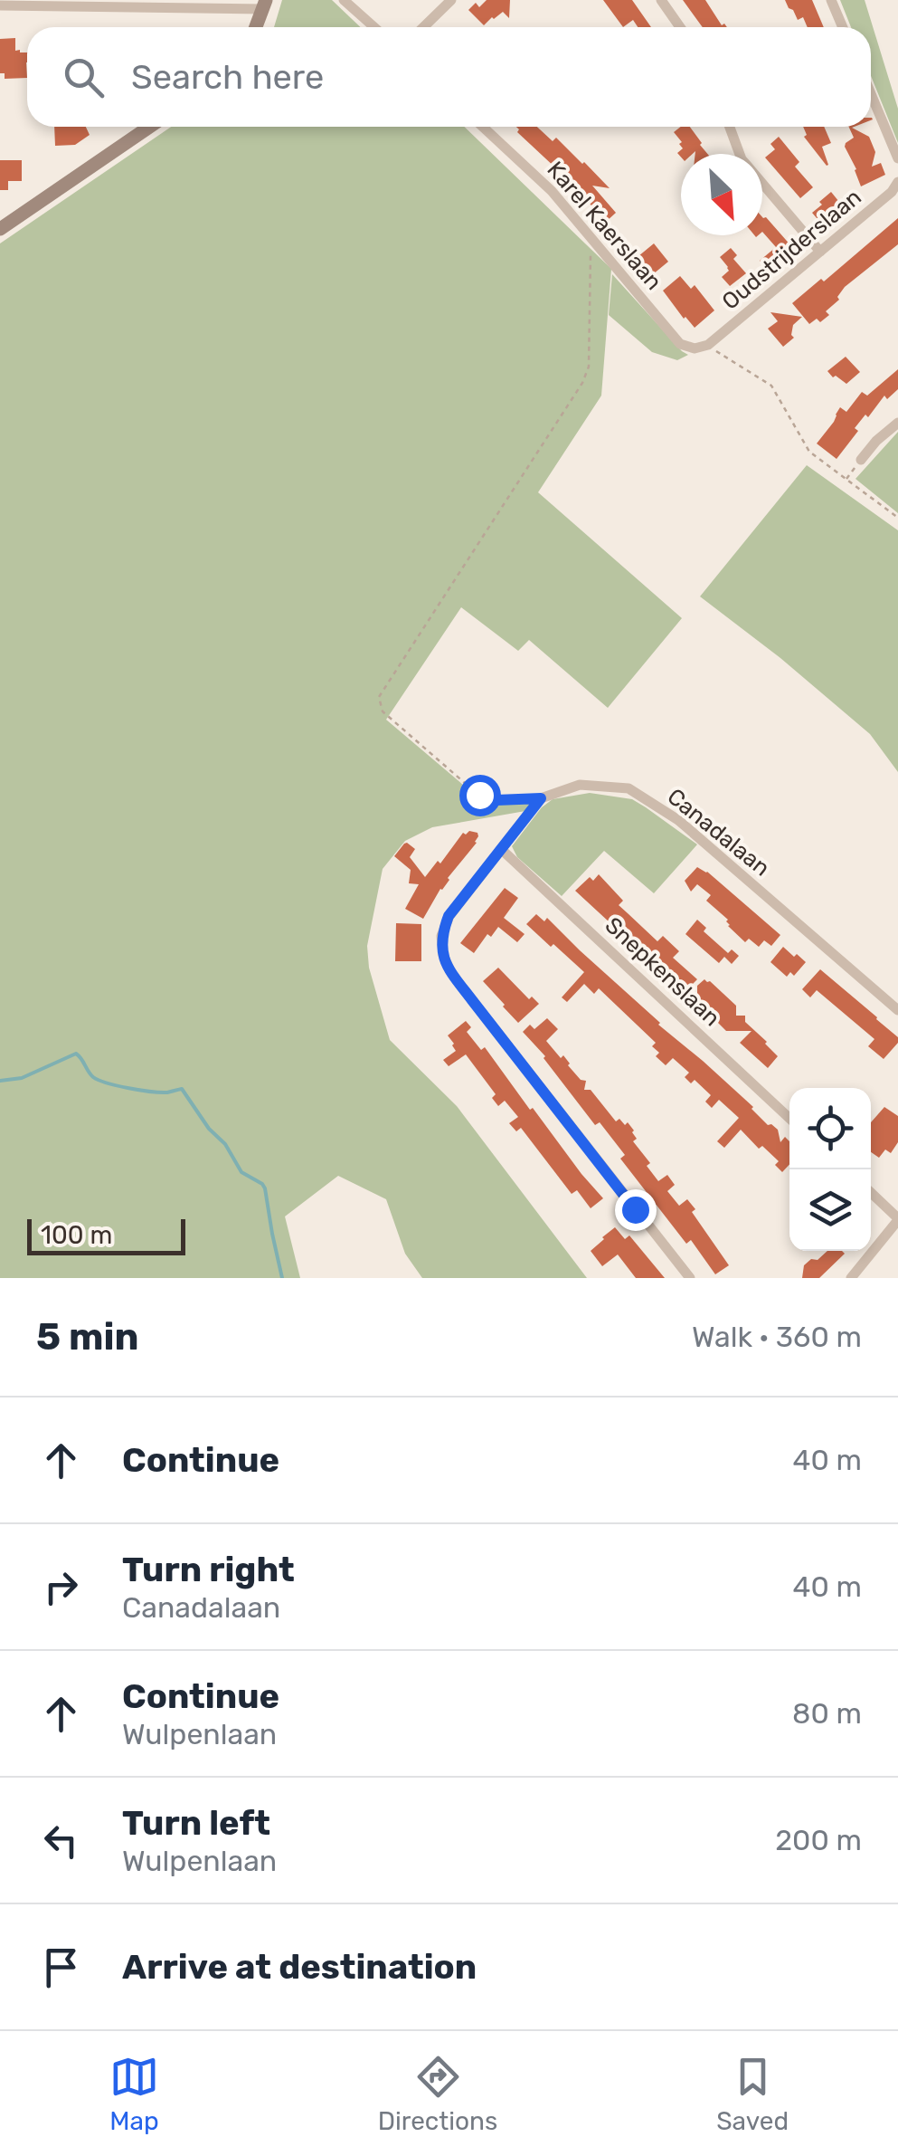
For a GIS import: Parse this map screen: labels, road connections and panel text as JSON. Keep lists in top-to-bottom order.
{
  "streets": {
    "street": [
      "Karel Kaerslaan",
      "Oudstrijderslaan",
      "Canadalaan",
      "Snepkenslaan"
    ]
  },
  "crossings": [
    ["Karel Kaerslaan", "Oudstrijderslaan"]
  ],
  "scale_bar": "100 m",
  "north": "bottom right",
  "page": {
    "search": "Search here",
    "scale": "100 m",
    "heading": ["5 min", "Walk · 360 m"],
    "list": [
      ["Continue", "40 m"],
      ["Turn right", "Canadalaan", "40 m"],
      ["Continue", "Wulpenlaan", "80 m"],
      ["Turn left", "Wulpenlaan", "200 m"],
      "Arrive at destination"
    ],
    "nav": ["Map", "Directions", "Saved"]
  }
}
